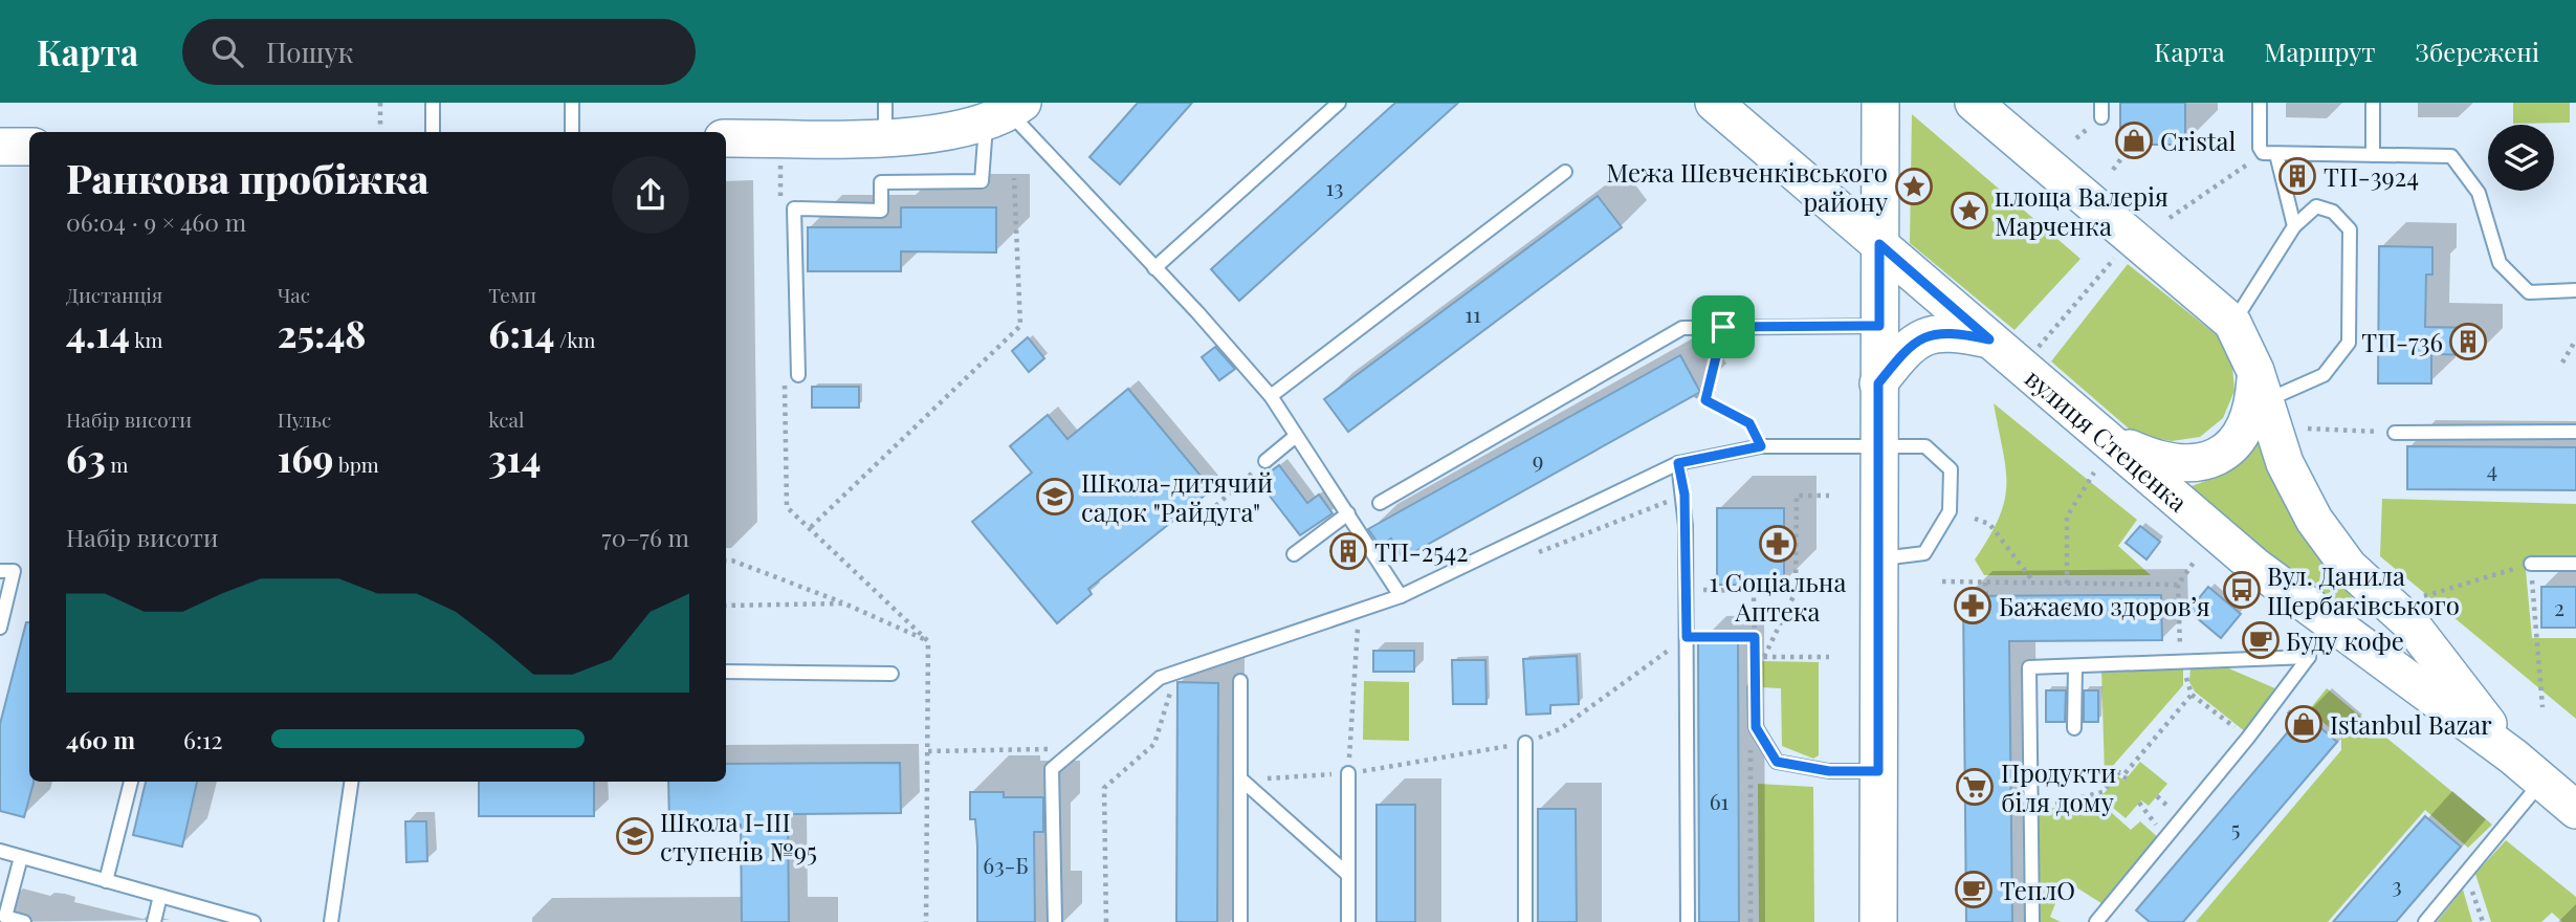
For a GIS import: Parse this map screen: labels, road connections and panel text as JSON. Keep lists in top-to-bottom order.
{
  "streets": {
    "main road": ["вулиця Стеценка"]
  },
  "places": {
    "shop": ["Cristal", "Istanbul Bazar"],
    "building": ["ТП-3924", "ТП-736", "ТП-2542"],
    "place": ["Межа Шевченківського району", "площа Валерія Марченка"],
    "school or university": ["Школа-дитячий садок \"Райдуга\"", "Школа І-ІІІ ступенів №95"],
    "pharmacy": ["1 Соціальна Аптека", "Бажаємо здоровʼя"],
    "bus stop": ["Вул. Данила Щербаківського"],
    "cafe": ["Буду кофе", "ТеплО"],
    "supermarket": ["Продукти біля дому"]
  },
  "house_numbers": [
    "13",
    "11",
    "9",
    "4",
    "2",
    "61",
    "5",
    "63-Б",
    "3"
  ],
  "page": {
    "header": "Карта",
    "search": "Пошук",
    "nav": ["Карта", "Маршрут", "Збережені"],
    "heading": ["Ранкова пробіжка", "06:04 · 9 × 460 m"],
    "stats": [
      ["Дистанція", "4.14 km"],
      ["Час", "25:48"],
      ["Темп", "6:14 /km"],
      ["Набір висоти", "63 m"],
      ["Пульс", "169 bpm"],
      ["kcal", "314"]
    ],
    "chart": ["Набір висоти", "70–76 m"],
    "list": [
      {
        "name": "460 m",
        "note": "6:12"
      }
    ]
  }
}
